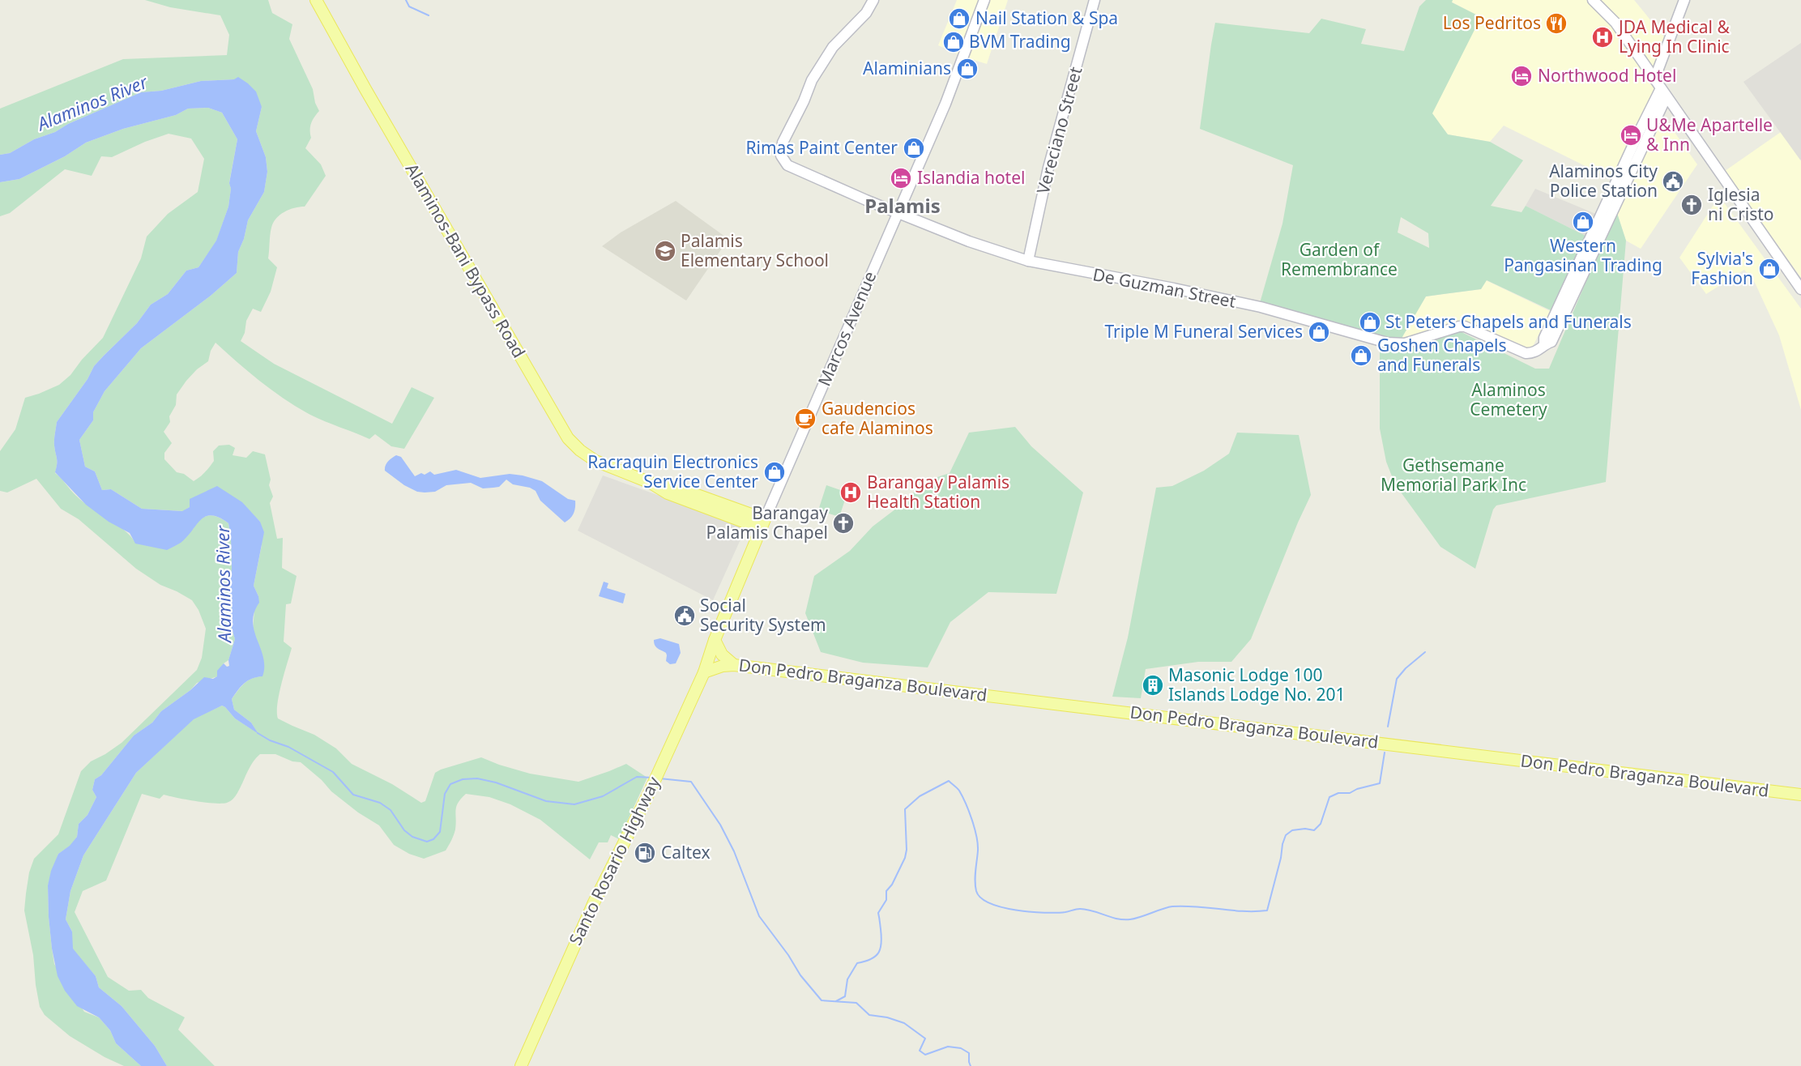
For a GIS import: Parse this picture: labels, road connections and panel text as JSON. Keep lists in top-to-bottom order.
{
  "streets": {
    "main road": [
      "Alaminos-Bani Bypass Road",
      "Marcos Avenue",
      "Don Pedro Braganza Boulevard",
      "Santo Rosario Highway"
    ],
    "street": ["Vereciano Street", "De Guzman Street"]
  },
  "crossings": [
    ["Vereciano Street", "De Guzman Street"],
    ["Alaminos-Bani Bypass Road", "Marcos Avenue"],
    ["De Guzman Street", "Marcos Avenue"],
    ["Marcos Avenue", "Don Pedro Braganza Boulevard"],
    ["Marcos Avenue", "Santo Rosario Highway"],
    ["Don Pedro Braganza Boulevard", "Santo Rosario Highway"]
  ],
  "districts": ["Palamis"],
  "water": ["Alaminos River"],
  "parks": ["Garden of Remembrance", "Alaminos Cemetery", "Gethsemane Memorial Park Inc"],
  "places": {
    "shop": [
      "Nail Station & Spa",
      "BVM Trading",
      "Alaminians",
      "Rimas Paint Center",
      "Western Pangasinan Trading",
      "Sylvia's Fashion",
      "St Peters Chapels and Funerals",
      "Triple M Funeral Services",
      "Goshen Chapels and Funerals",
      "Racraquin Electronics Service Center"
    ],
    "restaurant": ["Los Pedritos"],
    "hospital": ["JDA Medical & Lying In Clinic", "Barangay Palamis Health Station"],
    "hotel": ["Northwood Hotel", "U&Me Apartelle & Inn", "Islandia hotel"],
    "public building": ["Alaminos City Police Station", "Social Security System"],
    "church": ["Iglesia ni Cristo", "Barangay Palamis Chapel"],
    "school or university": ["Palamis Elementary School"],
    "cafe": ["Gaudencios cafe Alaminos"],
    "building": ["Masonic Lodge 100 Islands Lodge No. 201"],
    "fuel station": ["Caltex"]
  }
}
